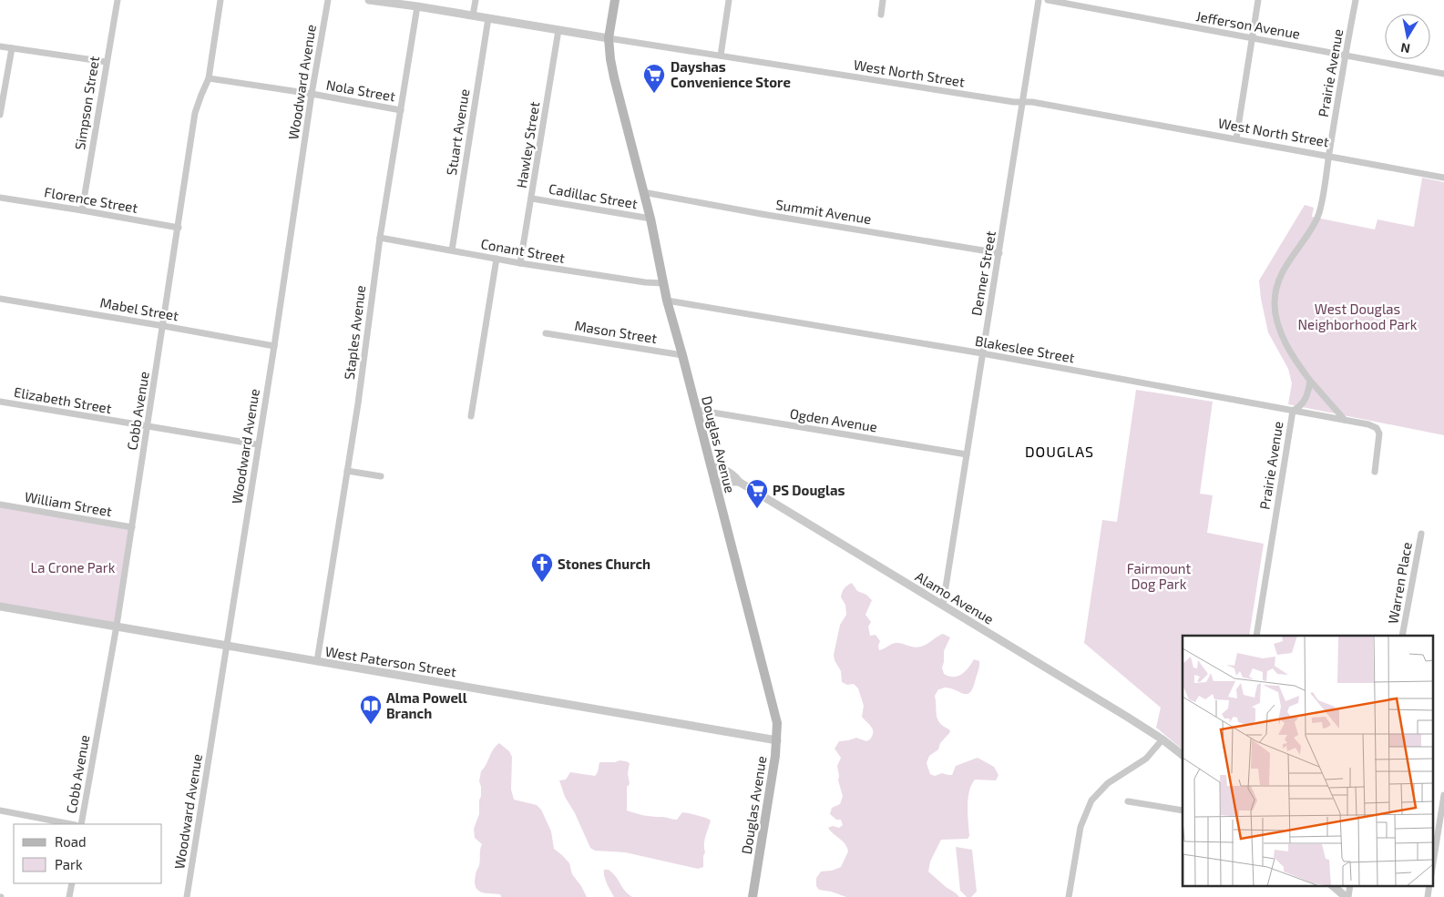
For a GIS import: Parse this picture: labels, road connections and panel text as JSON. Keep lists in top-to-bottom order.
{
  "streets": {
    "main road": ["Douglas Avenue"],
    "street": [
      "Jefferson Avenue",
      "West North Street",
      "Prairie Avenue",
      "Woodward Avenue",
      "Nola Street",
      "Simpson Street",
      "Stuart Avenue",
      "Hawley Street",
      "Cadillac Street",
      "Florence Street",
      "Summit Avenue",
      "Conant Street",
      "Denner Street",
      "Mabel Street",
      "Mason Street",
      "Staples Avenue",
      "Blakeslee Street",
      "Elizabeth Street",
      "Cobb Avenue",
      "Ogden Avenue",
      "William Street",
      "Warren Place",
      "Alamo Avenue",
      "West Paterson Street"
    ]
  },
  "crossings": [
    ["Jefferson Avenue", "Prairie Avenue"],
    ["West North Street", "Prairie Avenue"],
    ["West North Street", "Stuart Avenue"],
    ["West North Street", "Hawley Street"],
    ["West North Street", "Denner Street"],
    ["West North Street", "Staples Avenue"],
    ["West North Street", "Douglas Avenue"],
    ["Prairie Avenue", "Blakeslee Street"],
    ["Woodward Avenue", "Nola Street"],
    ["Woodward Avenue", "Mabel Street"],
    ["Woodward Avenue", "Elizabeth Street"],
    ["Woodward Avenue", "West Paterson Street"],
    ["Nola Street", "Staples Avenue"],
    ["Nola Street", "Cobb Avenue"],
    ["Simpson Street", "Florence Street"],
    ["Stuart Avenue", "Conant Street"],
    ["Hawley Street", "Cadillac Street"],
    ["Hawley Street", "Conant Street"],
    ["Cadillac Street", "Douglas Avenue"],
    ["Florence Street", "Cobb Avenue"],
    ["Summit Avenue", "Denner Street"],
    ["Summit Avenue", "Douglas Avenue"],
    ["Conant Street", "Staples Avenue"],
    ["Conant Street", "Douglas Avenue"],
    ["Denner Street", "Blakeslee Street"],
    ["Denner Street", "Ogden Avenue"],
    ["Denner Street", "Alamo Avenue"],
    ["Mabel Street", "Cobb Avenue"],
    ["Mason Street", "Douglas Avenue"],
    ["Staples Avenue", "West Paterson Street"],
    ["Blakeslee Street", "Douglas Avenue"],
    ["Elizabeth Street", "Cobb Avenue"],
    ["Cobb Avenue", "William Street"],
    ["Cobb Avenue", "West Paterson Street"],
    ["Ogden Avenue", "Douglas Avenue"],
    ["Douglas Avenue", "Alamo Avenue"],
    ["Douglas Avenue", "West Paterson Street"]
  ],
  "districts": ["DOUGLAS"],
  "parks": ["West Douglas Neighborhood Park", "La Crone Park", "Fairmount Dog Park"],
  "places": {
    "supermarket": ["Dayshas Convenience Store", "PS Douglas"],
    "church": ["Stones Church"],
    "library": ["Alma Powell Branch"]
  },
  "legend": ["Road", "Park"],
  "north": "bottom"
}
